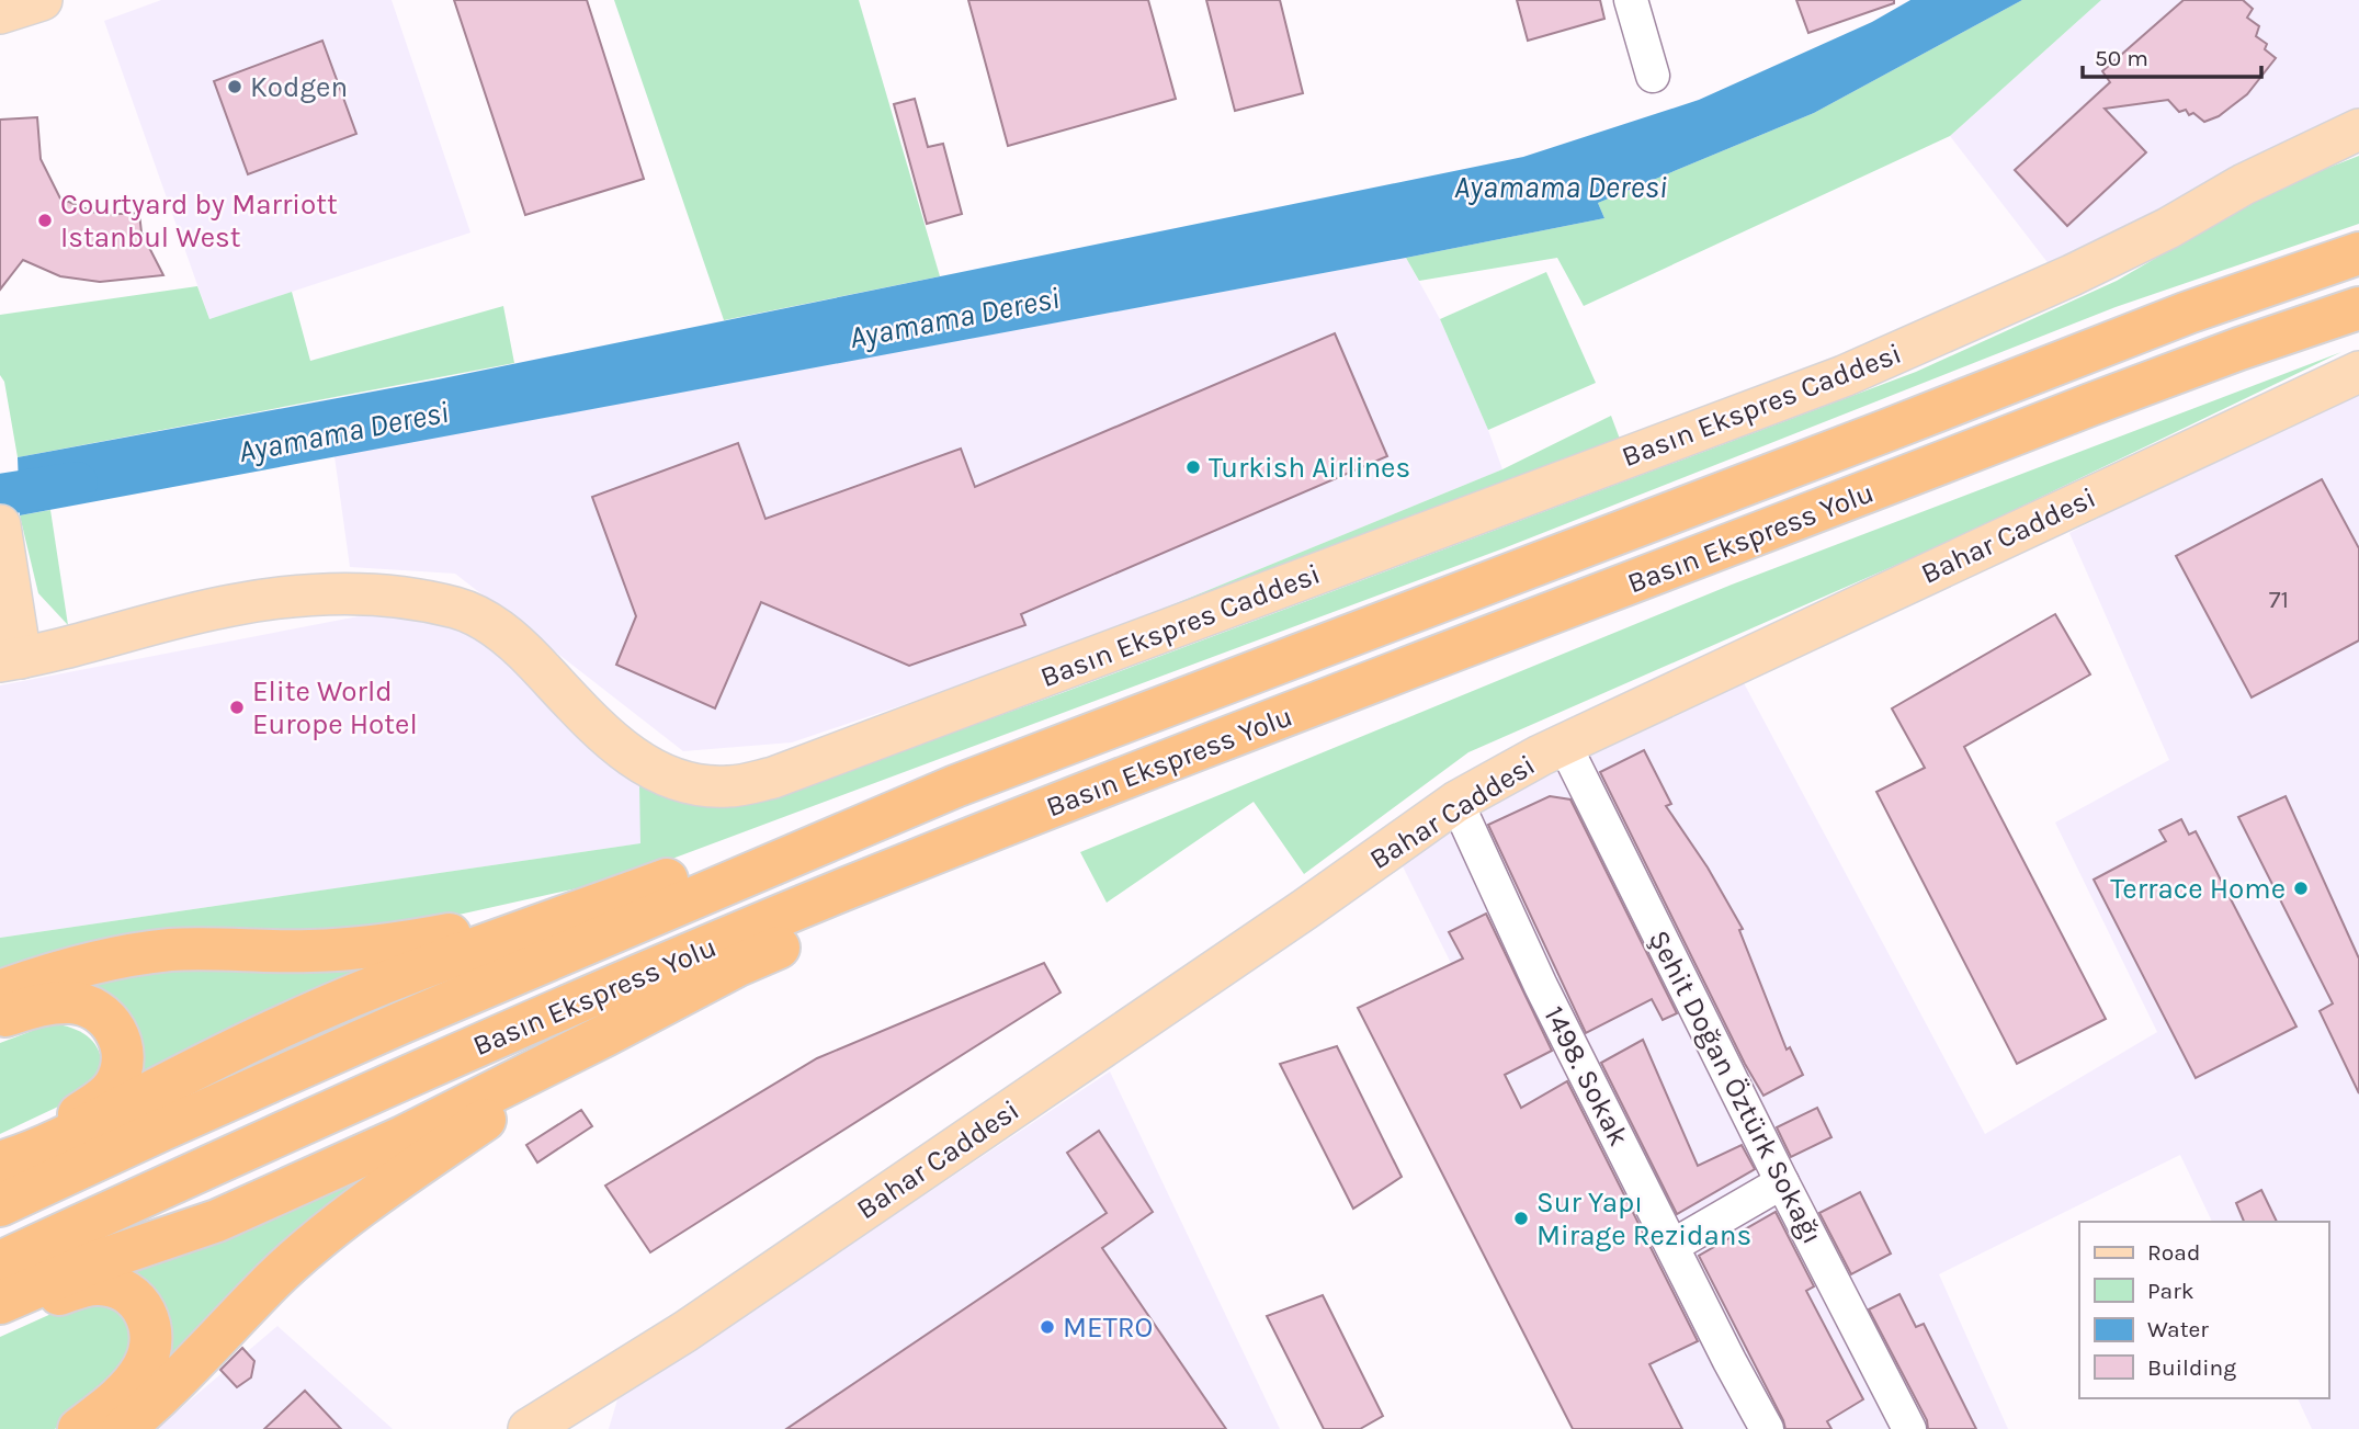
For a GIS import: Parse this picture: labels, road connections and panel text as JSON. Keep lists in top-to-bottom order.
{
  "streets": {
    "highway": ["Basın Ekspress Yolu"],
    "main road": ["Basın Ekspres Caddesi", "Bahar Caddesi"],
    "street": ["1498. Sokak", "Şehit Doğan Öztürk Sokağı"]
  },
  "crossings": [
    ["Bahar Caddesi", "1498. Sokak"],
    ["Bahar Caddesi", "Şehit Doğan Öztürk Sokağı"]
  ],
  "water": ["Ayamama Deresi"],
  "places": [
    "Kodgen",
    "Courtyard by Marriott Istanbul West",
    "Turkish Airlines",
    "Elite World Europe Hotel",
    "Terrace Home",
    "Sur Yapı Mirage Rezidans",
    "METRO"
  ],
  "house_numbers": ["71"],
  "legend": [
    "Road",
    "Park",
    "Water",
    "Building"
  ],
  "scale_bar": "50 m"
}
